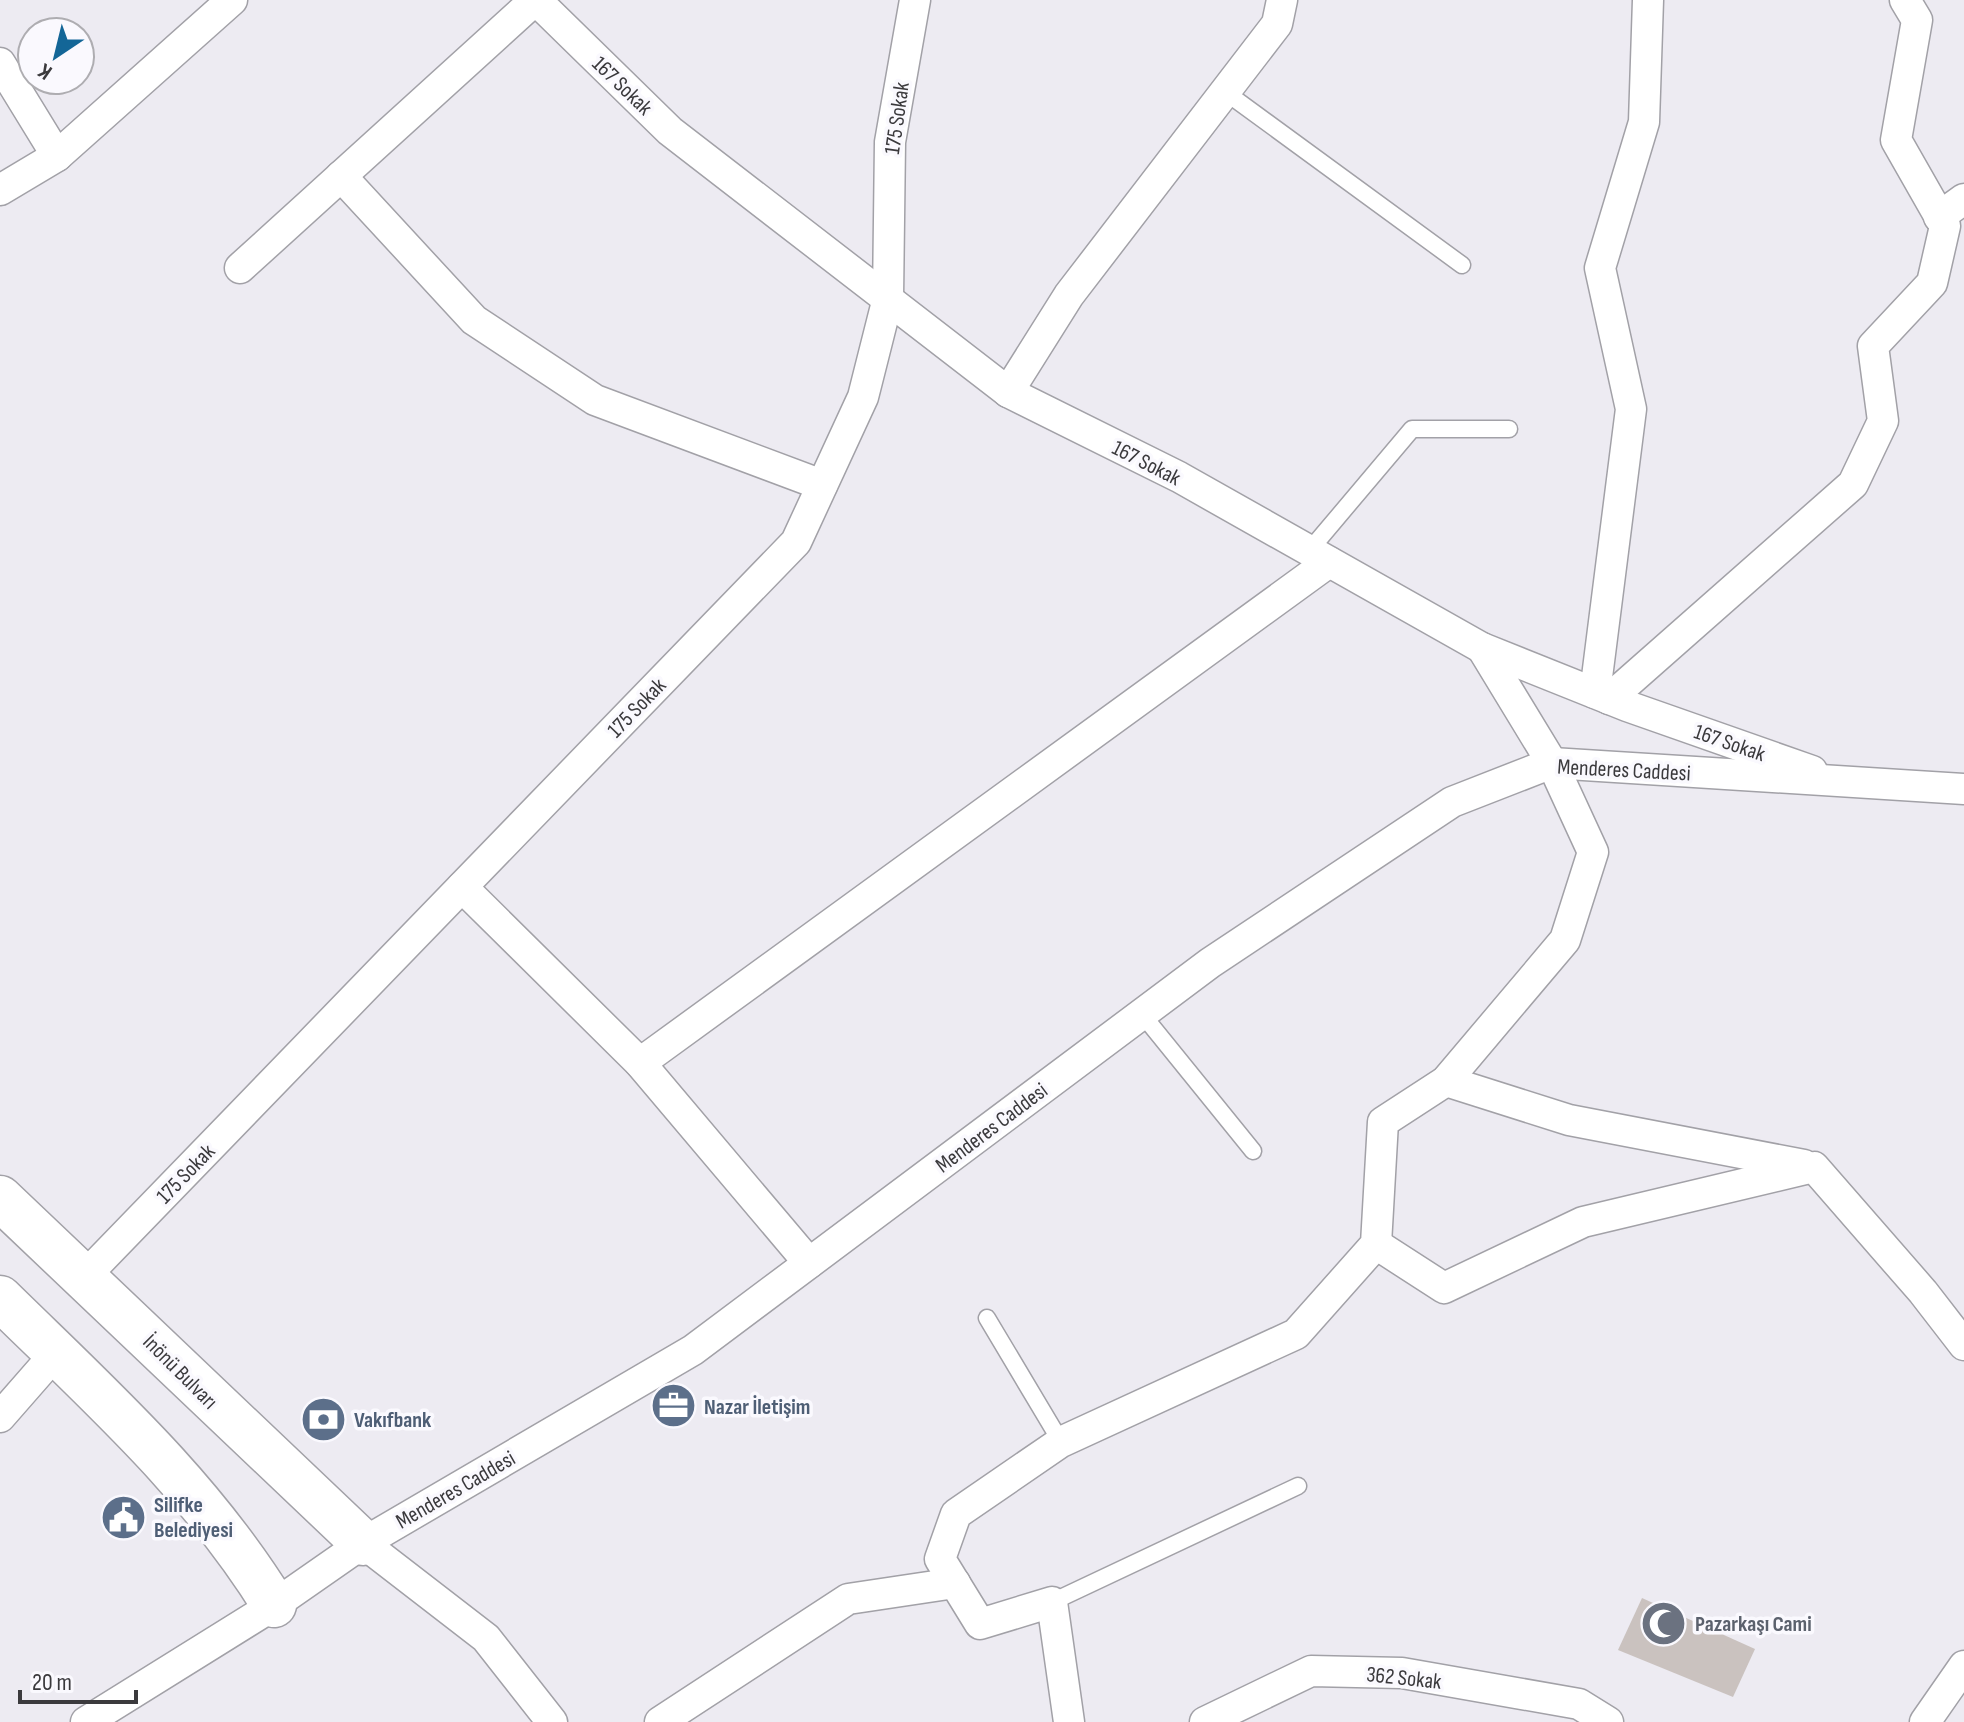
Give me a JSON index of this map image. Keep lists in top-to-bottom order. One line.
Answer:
{"streets":{"main road":["İnönü Bulvarı"],"street":["167 Sokak","175 Sokak","Menderes Caddesi","362 Sokak"]},"crossings":[["167 Sokak","175 Sokak"],["167 Sokak","Menderes Caddesi"],["175 Sokak","İnönü Bulvarı"],["Menderes Caddesi","İnönü Bulvarı"]],"places":{"office":["Nazar İletişim"],"bank":["Vakıfbank"],"public building":["Silifke Belediyesi"],"mosque":["Pazarkaşı Cami"]},"scale_bar":"20 m","north":"bottom left"}
